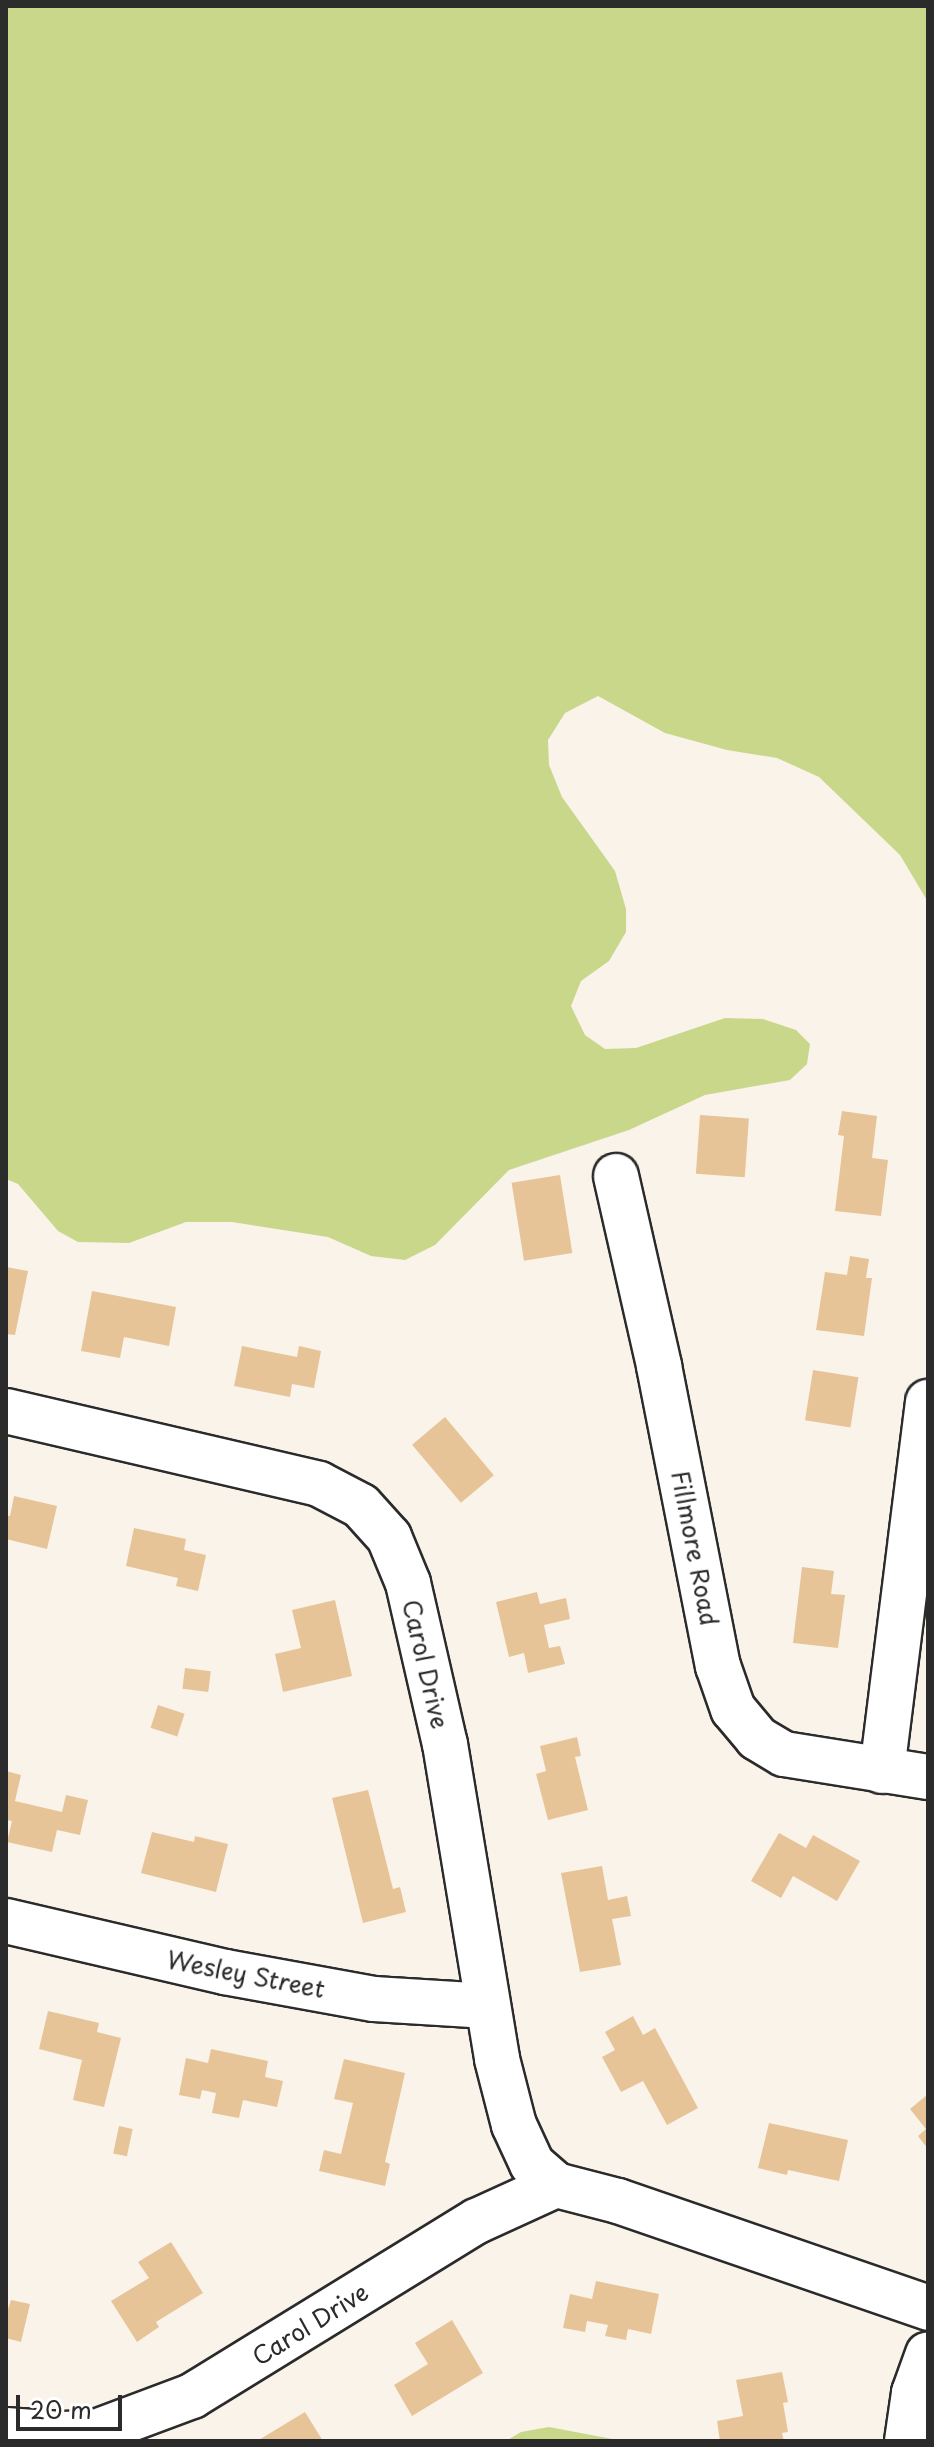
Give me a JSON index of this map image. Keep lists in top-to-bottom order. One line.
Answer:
{"streets":{"street":["Fillmore Road","Carol Drive","Wesley Street"]},"crossings":[["Carol Drive","Wesley Street"]],"scale_bar":"20 m"}
